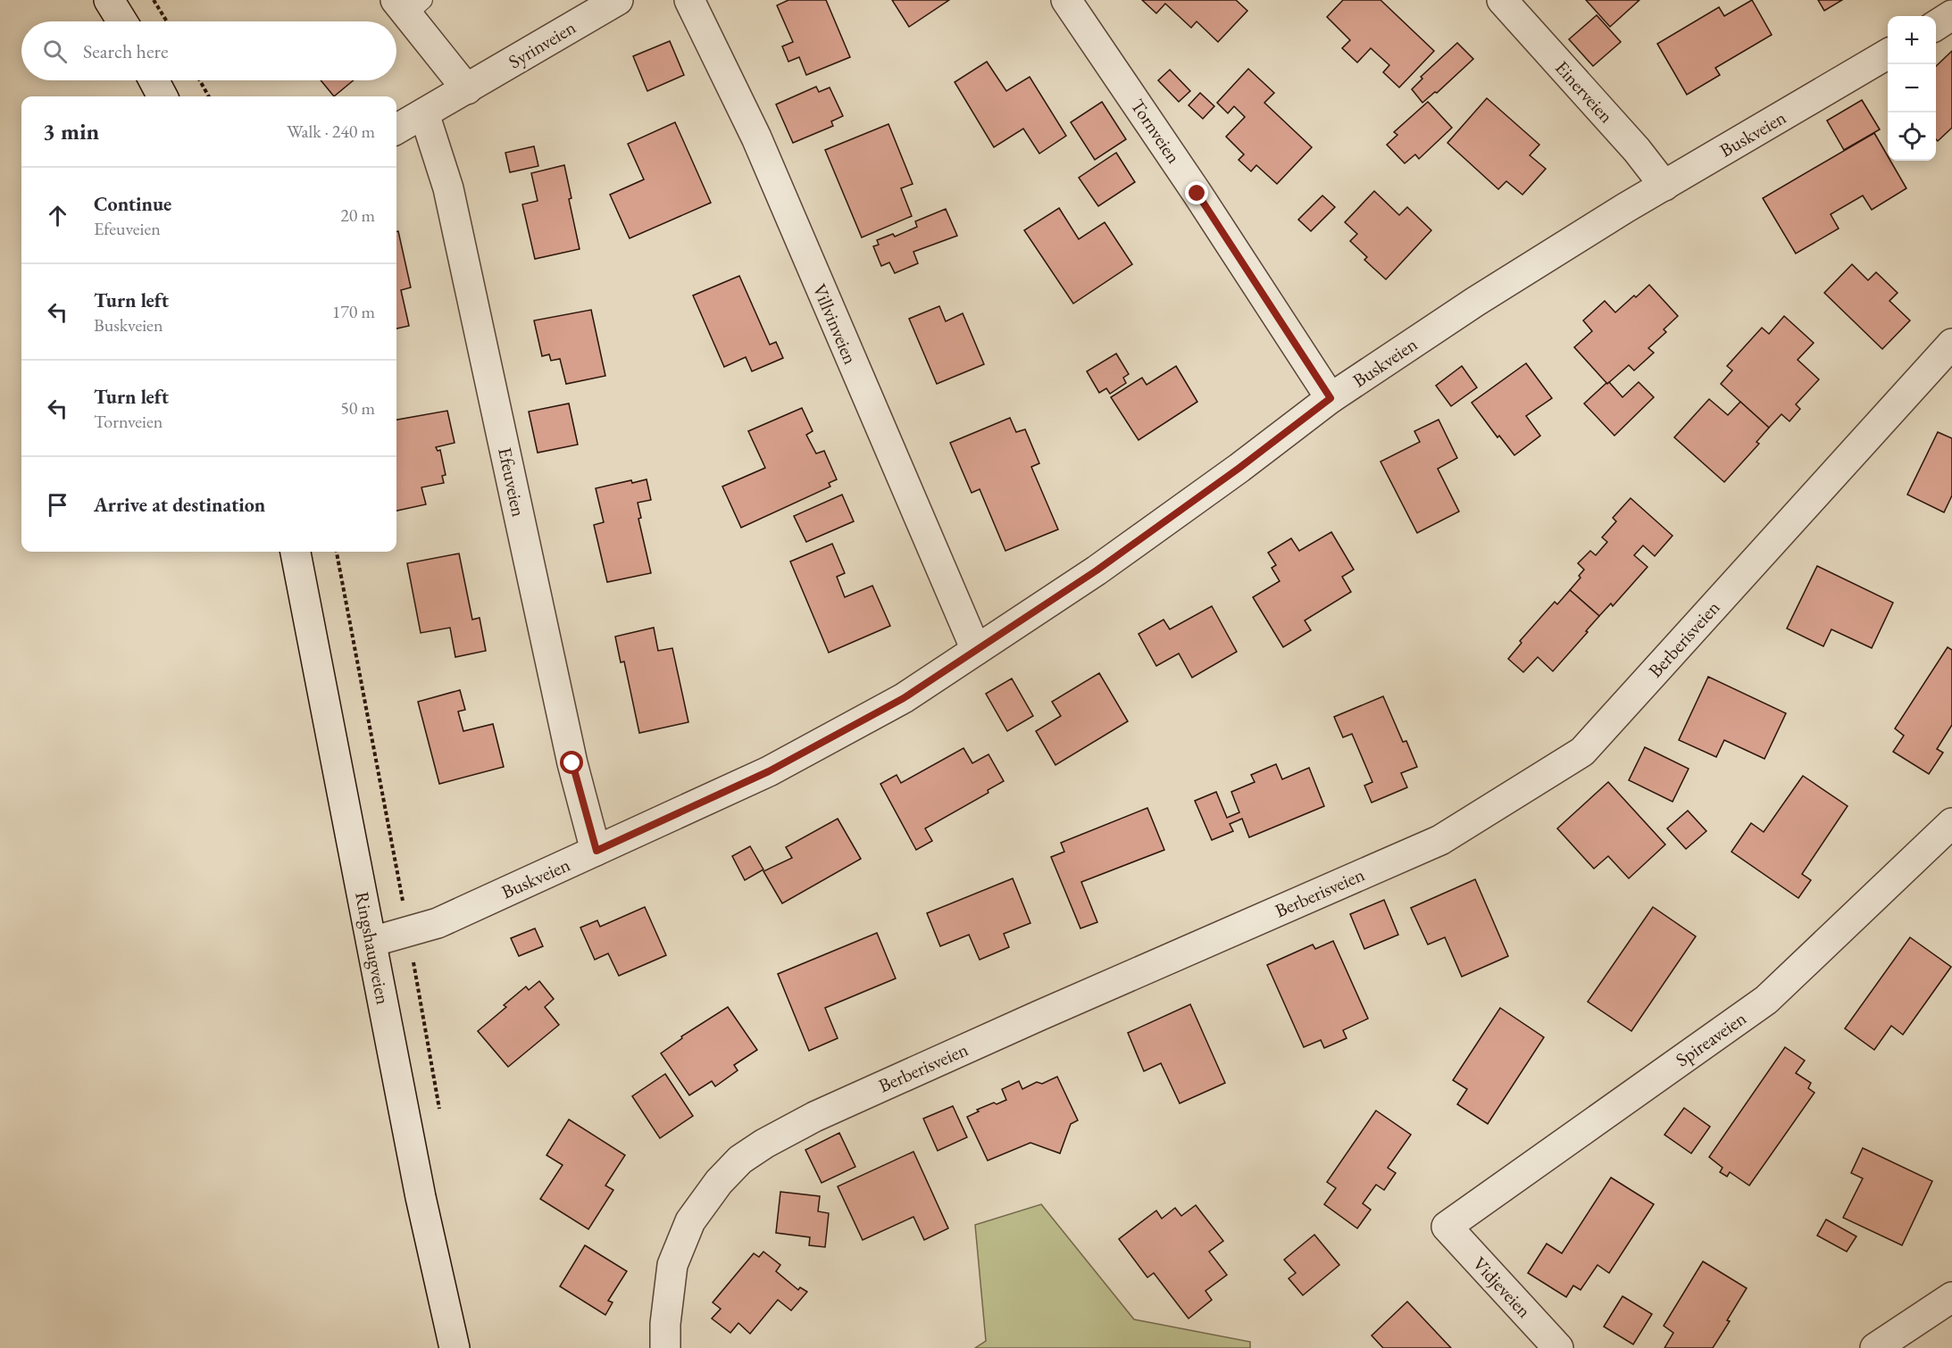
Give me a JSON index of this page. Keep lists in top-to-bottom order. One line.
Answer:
{"streets":{"street":["Syrinveien","Einerveien","Tornveien","Buskveien","Villvinveien","Efeuveien","Berberisveien","Ringshaugveien","Spireaveien","Vidjeveien"]},"crossings":[["Syrinveien","Efeuveien"],["Einerveien","Buskveien"],["Tornveien","Buskveien"],["Buskveien","Villvinveien"],["Buskveien","Efeuveien"],["Buskveien","Ringshaugveien"],["Spireaveien","Vidjeveien"]],"page":{"map_buttons":["+","−"],"search":"Search here","heading":["3 min","Walk · 240 m"],"list":[["Continue","Efeuveien","20 m"],["Turn left","Buskveien","170 m"],["Turn left","Tornveien","50 m"],"Arrive at destination"]}}
